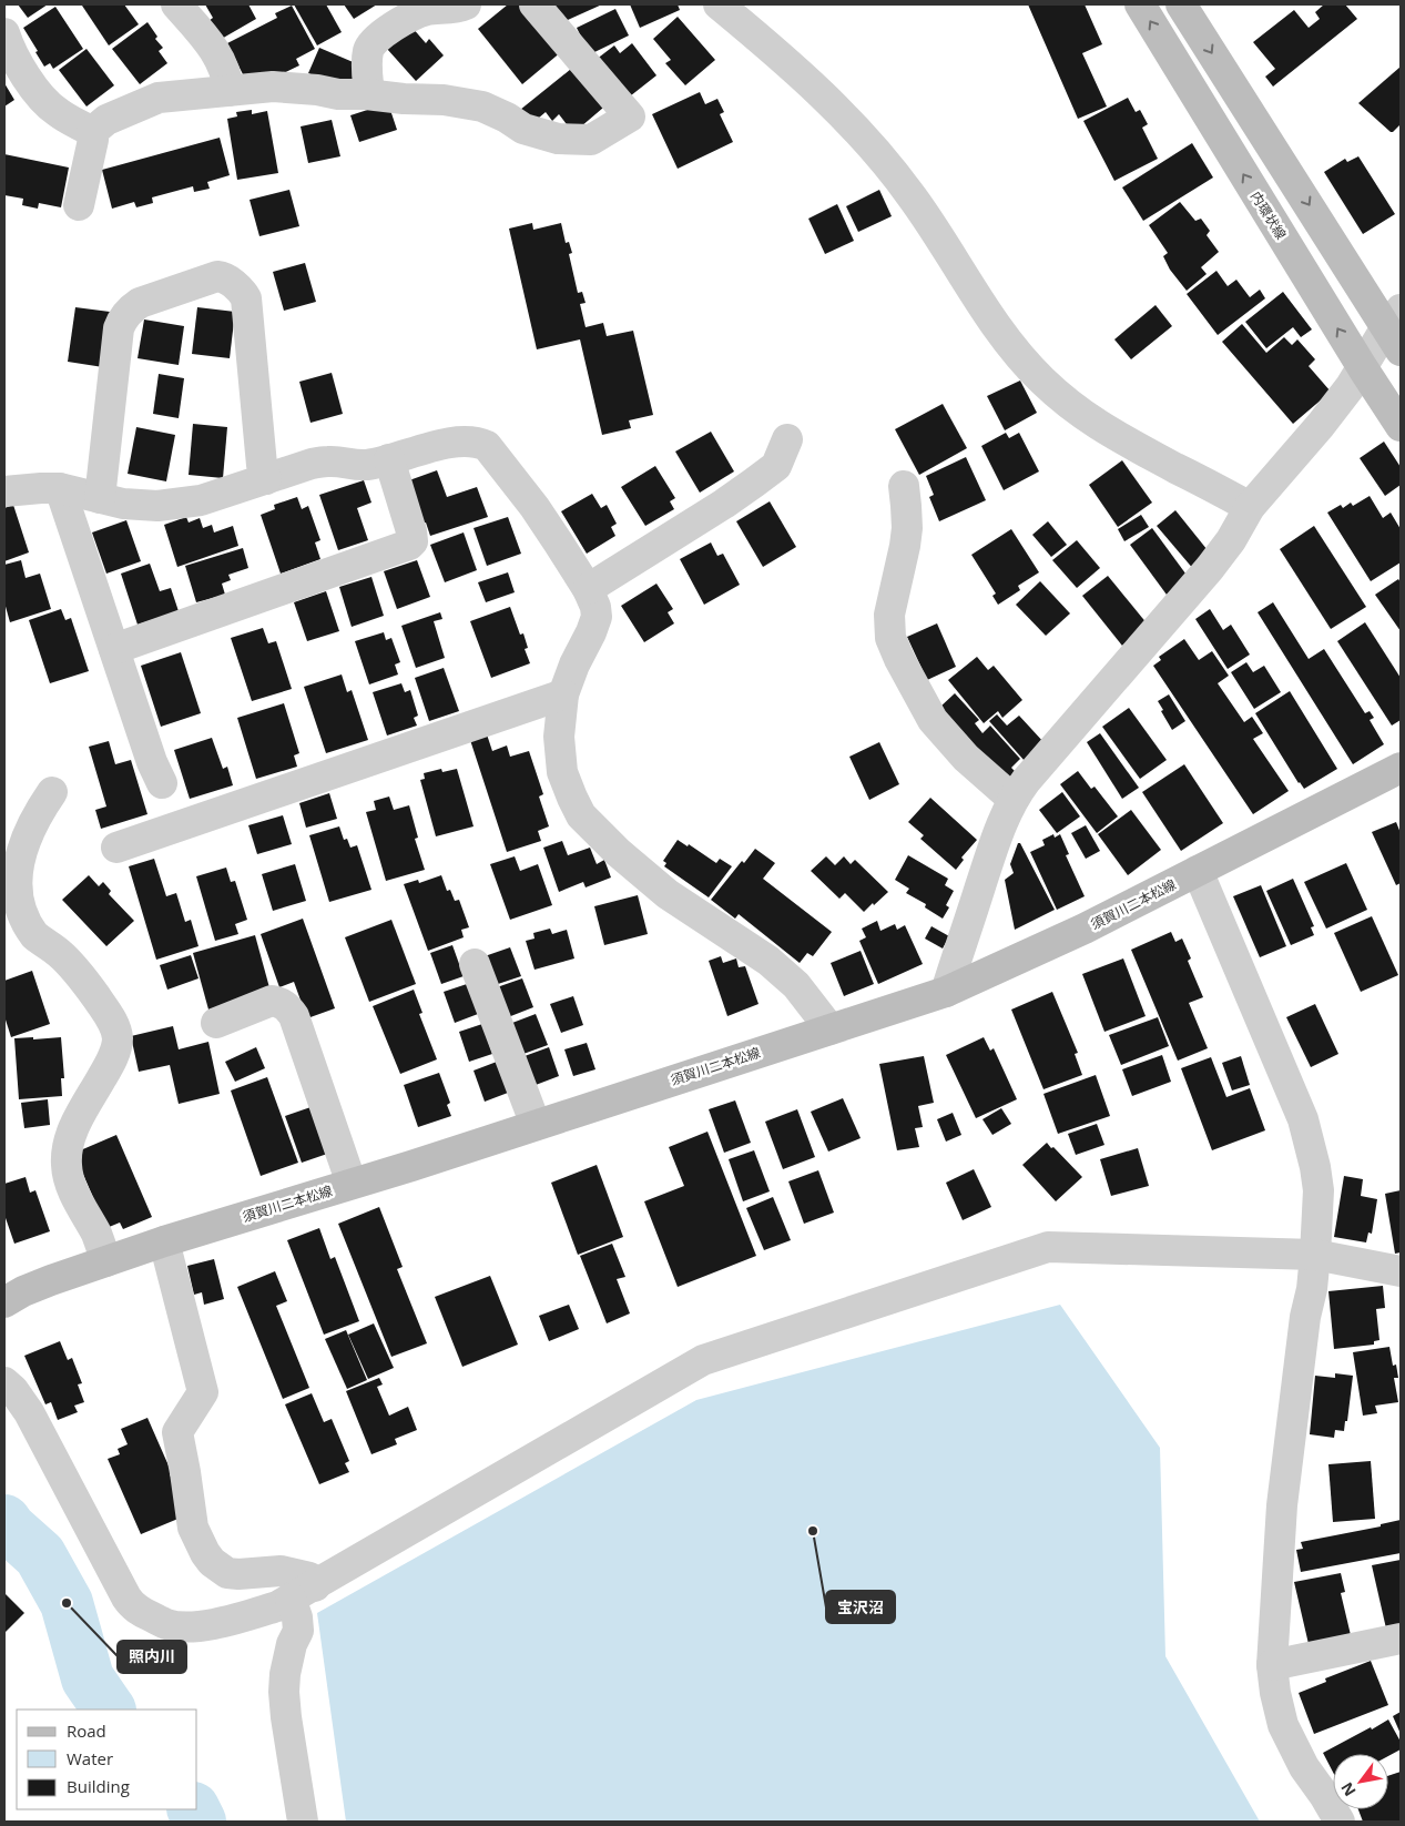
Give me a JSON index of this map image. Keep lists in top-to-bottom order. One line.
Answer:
{"streets":{"main road":["内環状線","須賀川二本松線"]},"places":["宝沢沼","照内川"],"legend":["Road","Water","Building"],"north":"bottom left"}
